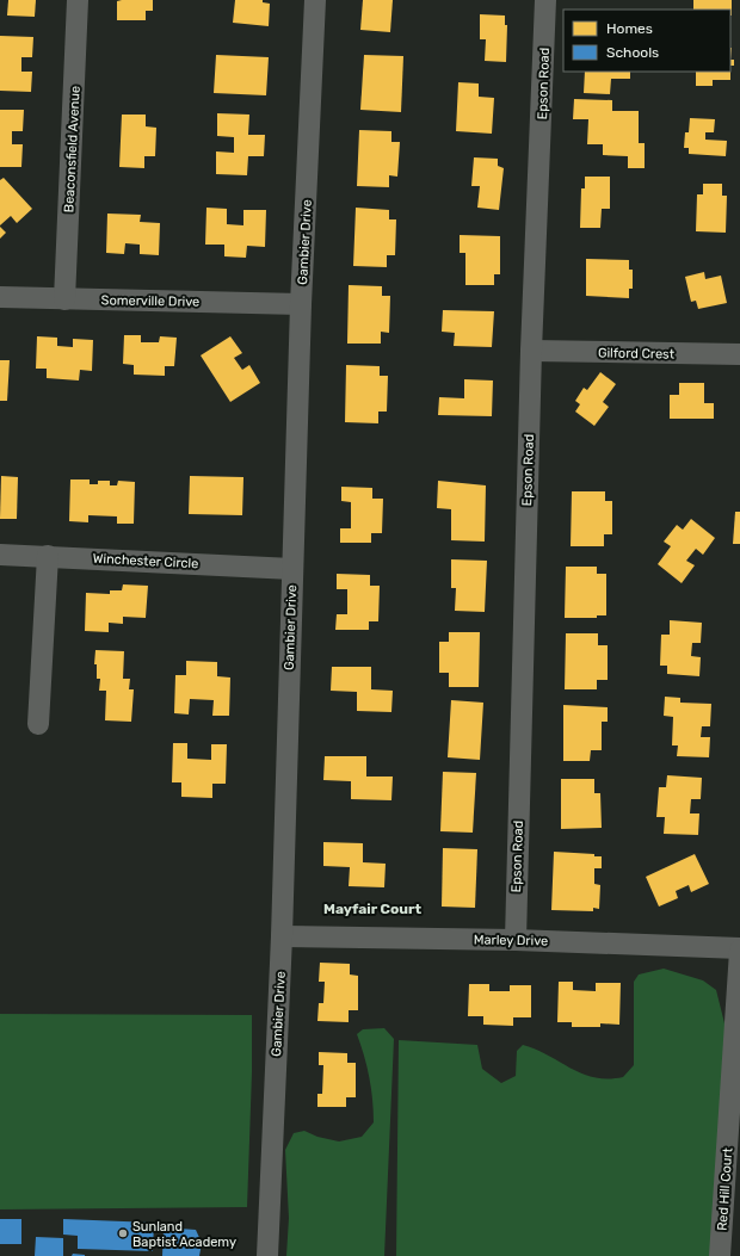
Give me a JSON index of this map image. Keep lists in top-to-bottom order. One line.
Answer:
{"streets":{"street":["Epson Road","Beaconsfield Avenue","Gambier Drive","Somerville Drive","Gilford Crest","Winchester Circle","Marley Drive","Red Hill Court"]},"crossings":[["Epson Road","Gilford Crest"],["Epson Road","Marley Drive"],["Beaconsfield Avenue","Somerville Drive"],["Gambier Drive","Somerville Drive"],["Gambier Drive","Winchester Circle"],["Gambier Drive","Marley Drive"],["Marley Drive","Red Hill Court"]],"districts":["Mayfair Court"],"places":["Sunland Baptist Academy"],"legend":["Homes","Schools"]}
